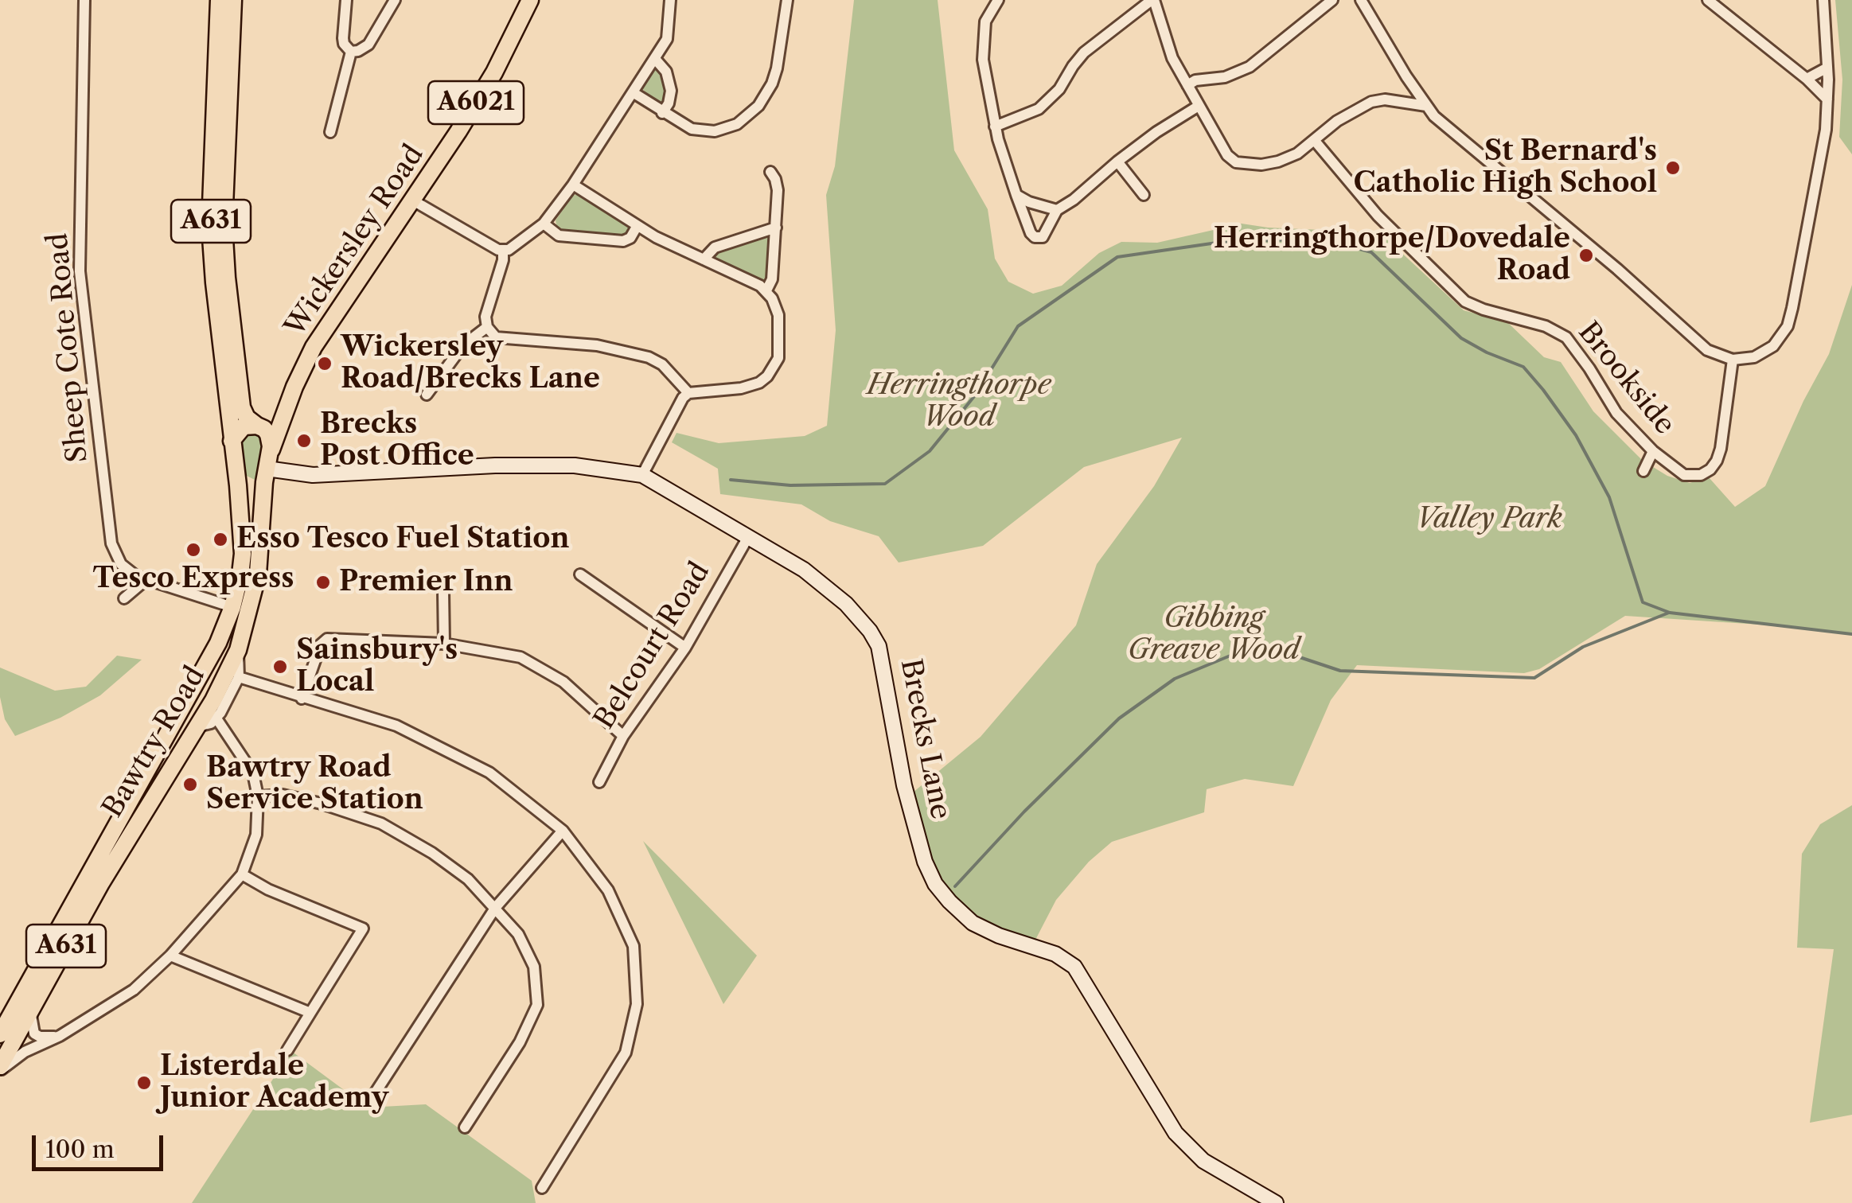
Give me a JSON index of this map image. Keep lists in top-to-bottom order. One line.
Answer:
{"streets":{"main road":["A6021","A631","Wickersley Road","Bawtry Road"],"street":["Sheep Cote Road","Brookside","Belcourt Road","Brecks Lane"]},"crossings":[["A631","Wickersley Road"],["A631","Bawtry Road"],["Wickersley Road","Bawtry Road"],["Sheep Cote Road","Bawtry Road"],["Belcourt Road","Brecks Lane"],["Brecks Lane","Bawtry Road"]],"parks":["Herringthorpe Wood","Valley Park","Gibbing Greave Wood"],"places":["St Bernard's Catholic High School","Herringthorpe/Dovedale Road","Wickersley Road/Brecks Lane","Brecks Post Office","Esso Tesco Fuel Station","Tesco Express","Premier Inn","Sainsbury's Local","Bawtry Road Service Station","Listerdale Junior Academy"],"scale_bar":"100 m"}
